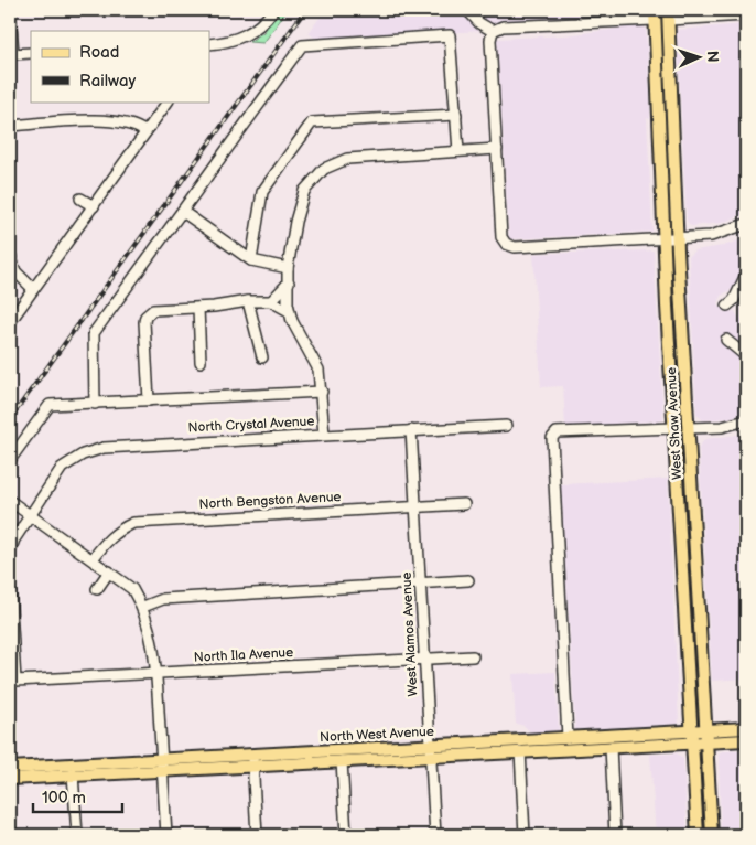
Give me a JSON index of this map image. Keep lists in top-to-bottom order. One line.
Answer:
{"streets":{"main road":["West Shaw Avenue","North West Avenue"],"street":["North Crystal Avenue","North Bengston Avenue","West Alamos Avenue","North Ila Avenue"]},"crossings":[["West Shaw Avenue","North West Avenue"],["North Crystal Avenue","West Alamos Avenue"],["North Bengston Avenue","West Alamos Avenue"],["West Alamos Avenue","North Ila Avenue"],["West Alamos Avenue","North West Avenue"]],"legend":["Road","Railway"],"scale_bar":"100 m","north":"right"}
